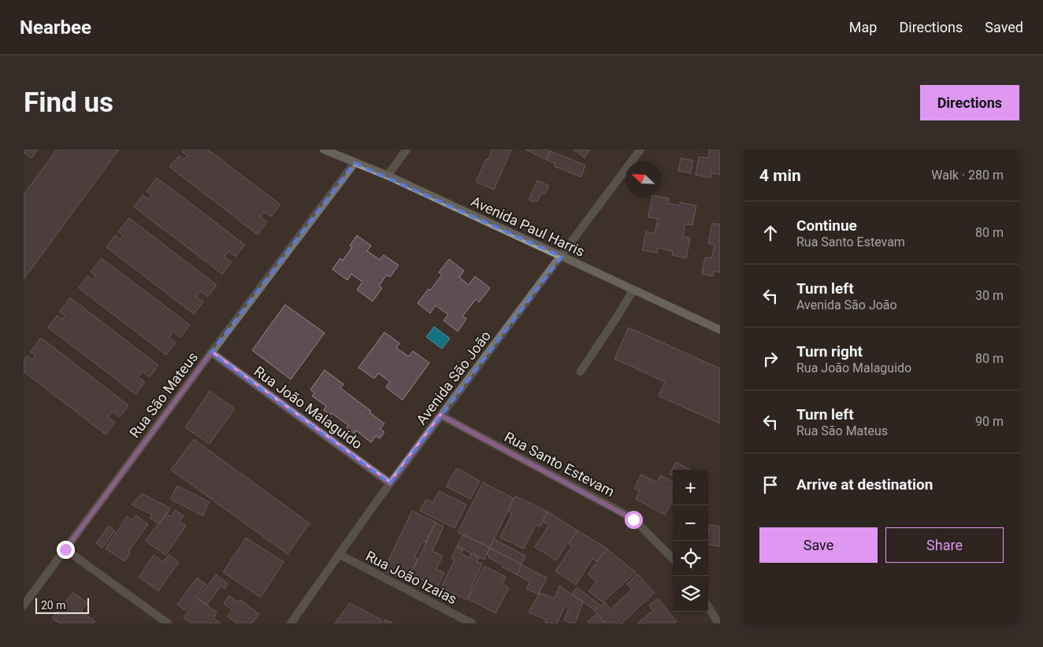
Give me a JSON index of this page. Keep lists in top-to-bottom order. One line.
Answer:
{"streets":{"street":["Avenida Paul Harris","Avenida São João","Rua São Mateus","Rua João Malaguido","Rua Santo Estevam","Rua João Izaias"]},"crossings":[["Avenida Paul Harris","Avenida São João"],["Avenida Paul Harris","Rua São Mateus"],["Avenida São João","Rua João Malaguido"],["Avenida São João","Rua Santo Estevam"],["Avenida São João","Rua João Izaias"],["Rua São Mateus","Rua João Malaguido"]],"scale_bar":"20 m","north":"top left","page":{"header":"Nearbee","nav":["Map","Directions","Saved"],"buttons":["Directions",["Save","Share"]],"title":"Find us","heading":["4 min","Walk · 280 m"],"list":[["Continue","Rua Santo Estevam","80 m"],["Turn left","Avenida São João","30 m"],["Turn right","Rua João Malaguido","80 m"],["Turn left","Rua São Mateus","90 m"],"Arrive at destination"],"map_buttons":["+","−"],"scale":"20 m"}}
